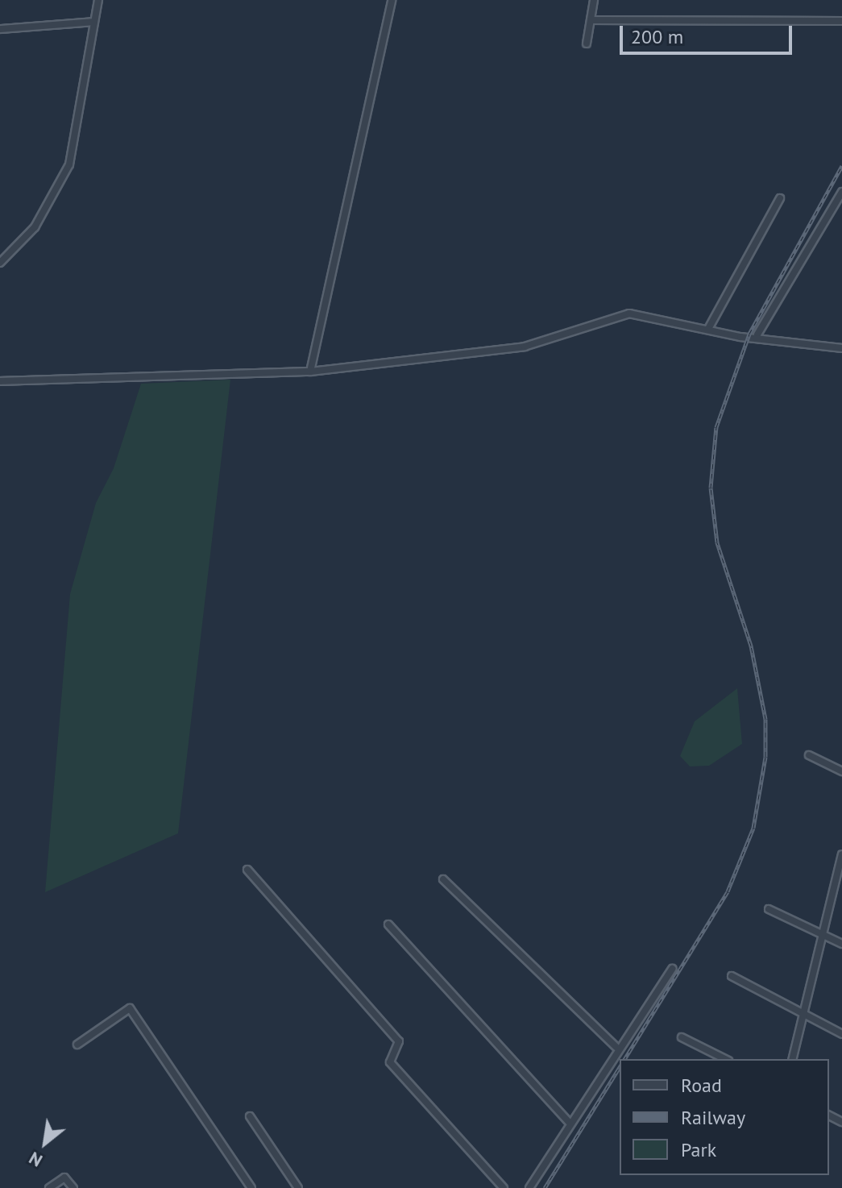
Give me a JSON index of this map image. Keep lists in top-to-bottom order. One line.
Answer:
{"legend":["Road","Railway","Park"],"scale_bar":"200 m","north":"bottom left"}
